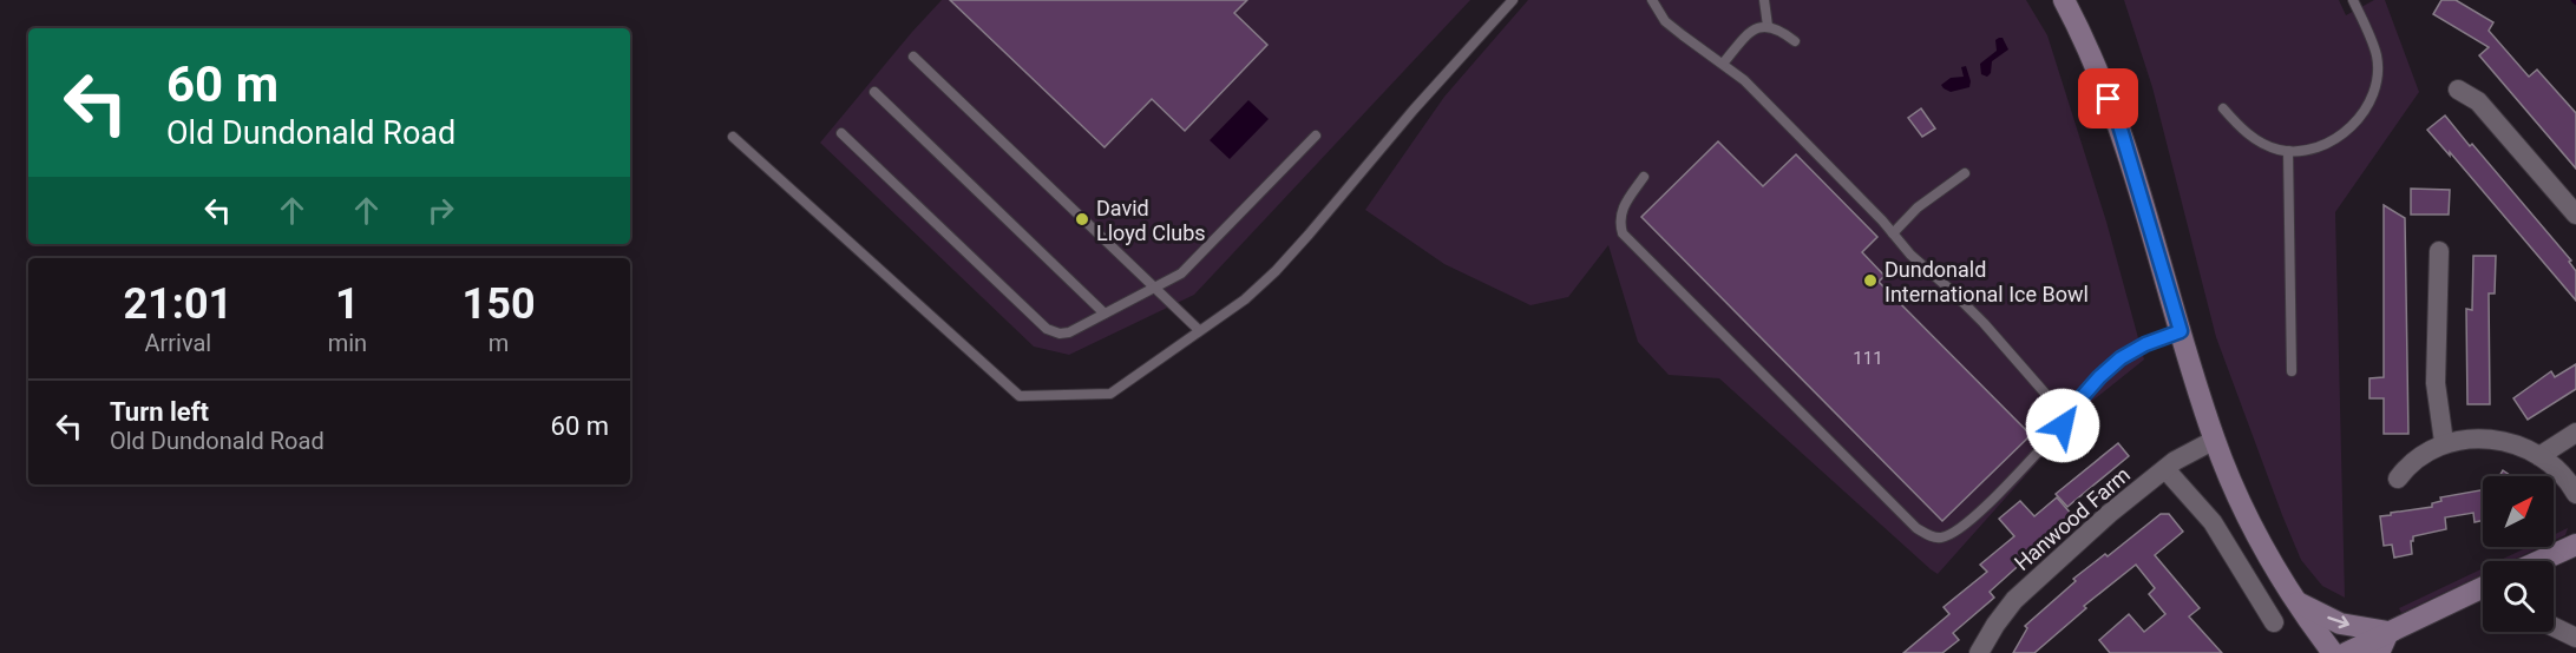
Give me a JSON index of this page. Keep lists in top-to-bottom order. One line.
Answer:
{"streets":{"street":["Hanwood Farm"]},"places":["David Lloyd Clubs","Dundonald International Ice Bowl"],"house_numbers":["111"],"north":"top right","page":{"turn":["60 m","Old Dundonald Road"],"eta":["21:01","Arrival","1","min","150","m"],"list":[{"name":"Turn left","note":"Old Dundonald Road","value":"60 m"}]}}
